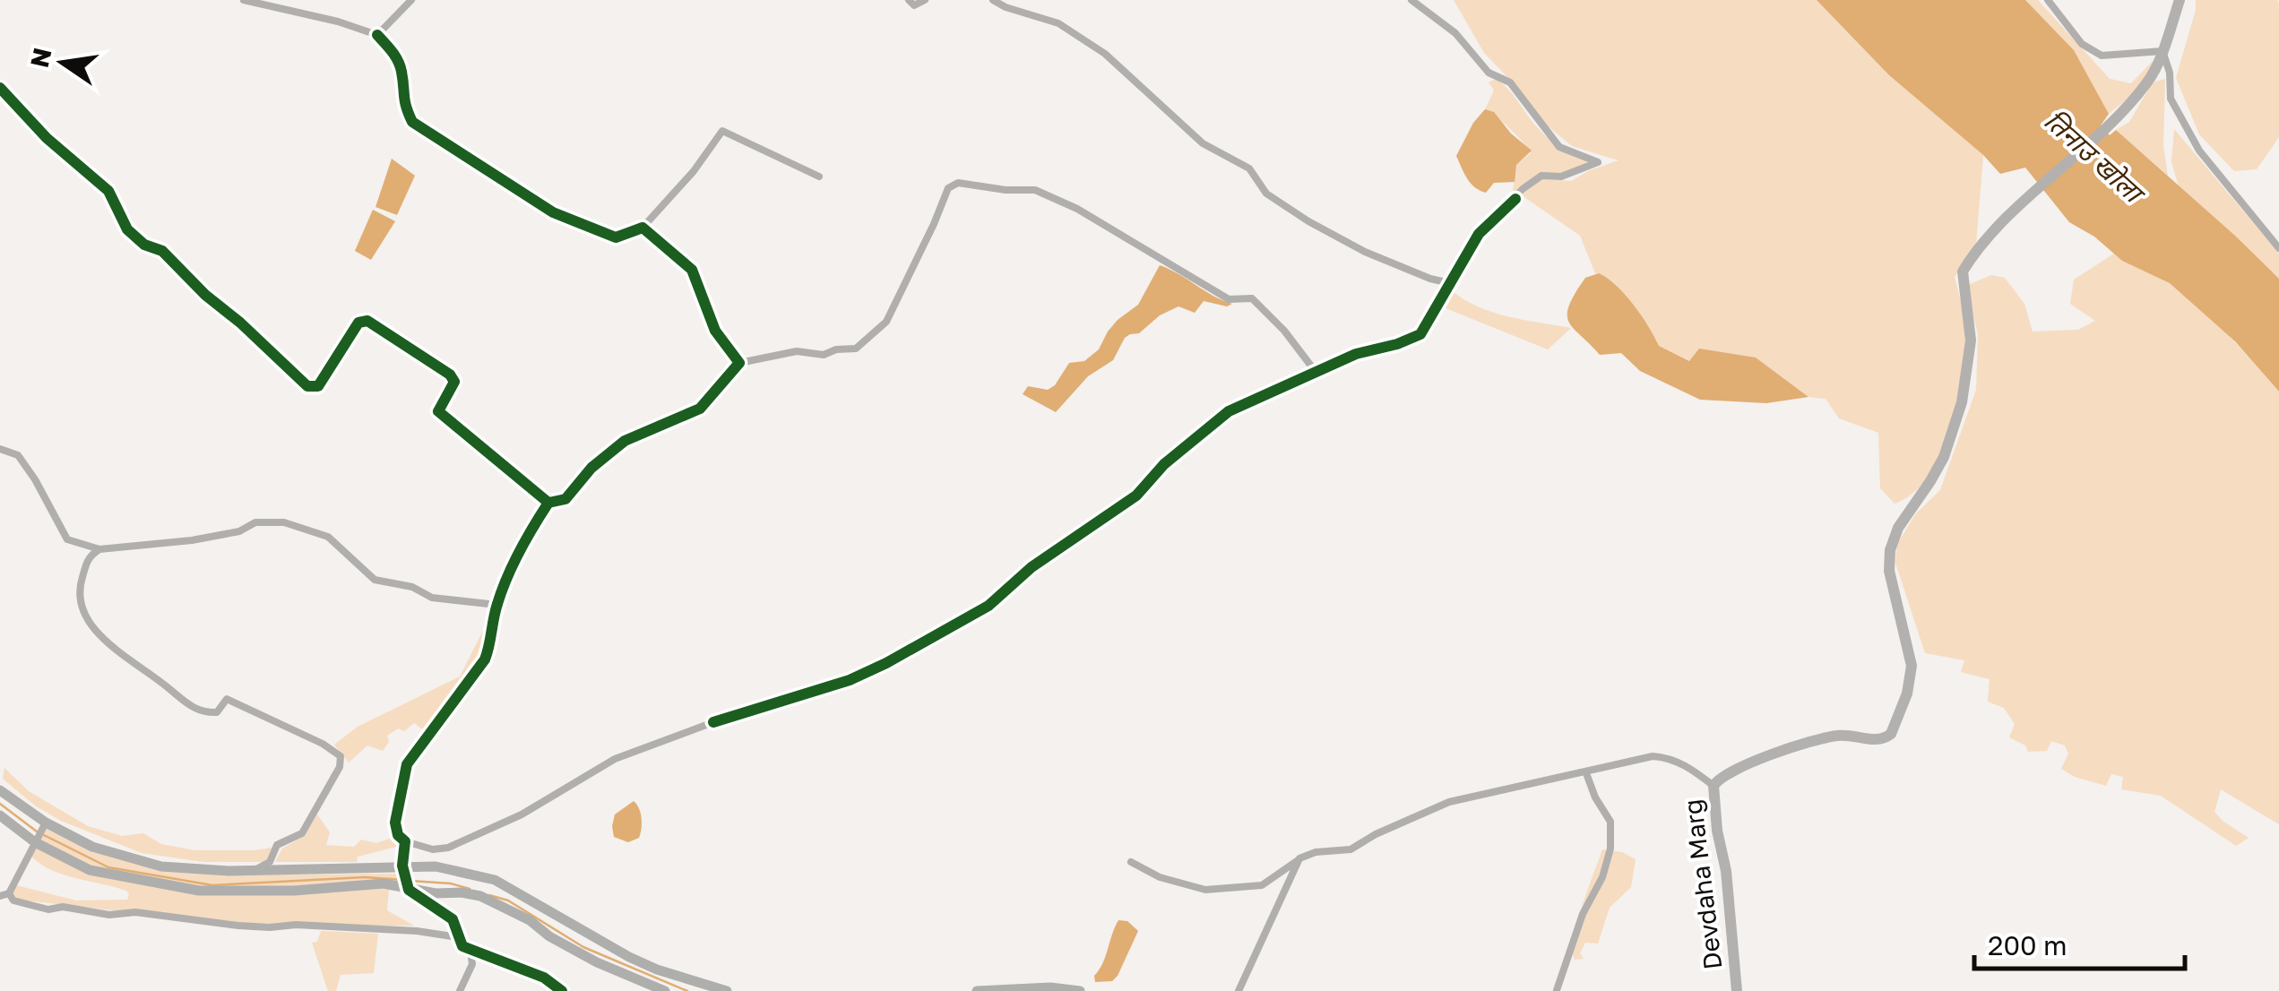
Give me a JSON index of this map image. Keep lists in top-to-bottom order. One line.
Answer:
{"streets":{"main road":["Devdaha Marg"]},"water":["तिनाउ खोला"],"scale_bar":"200 m","north":"left"}
